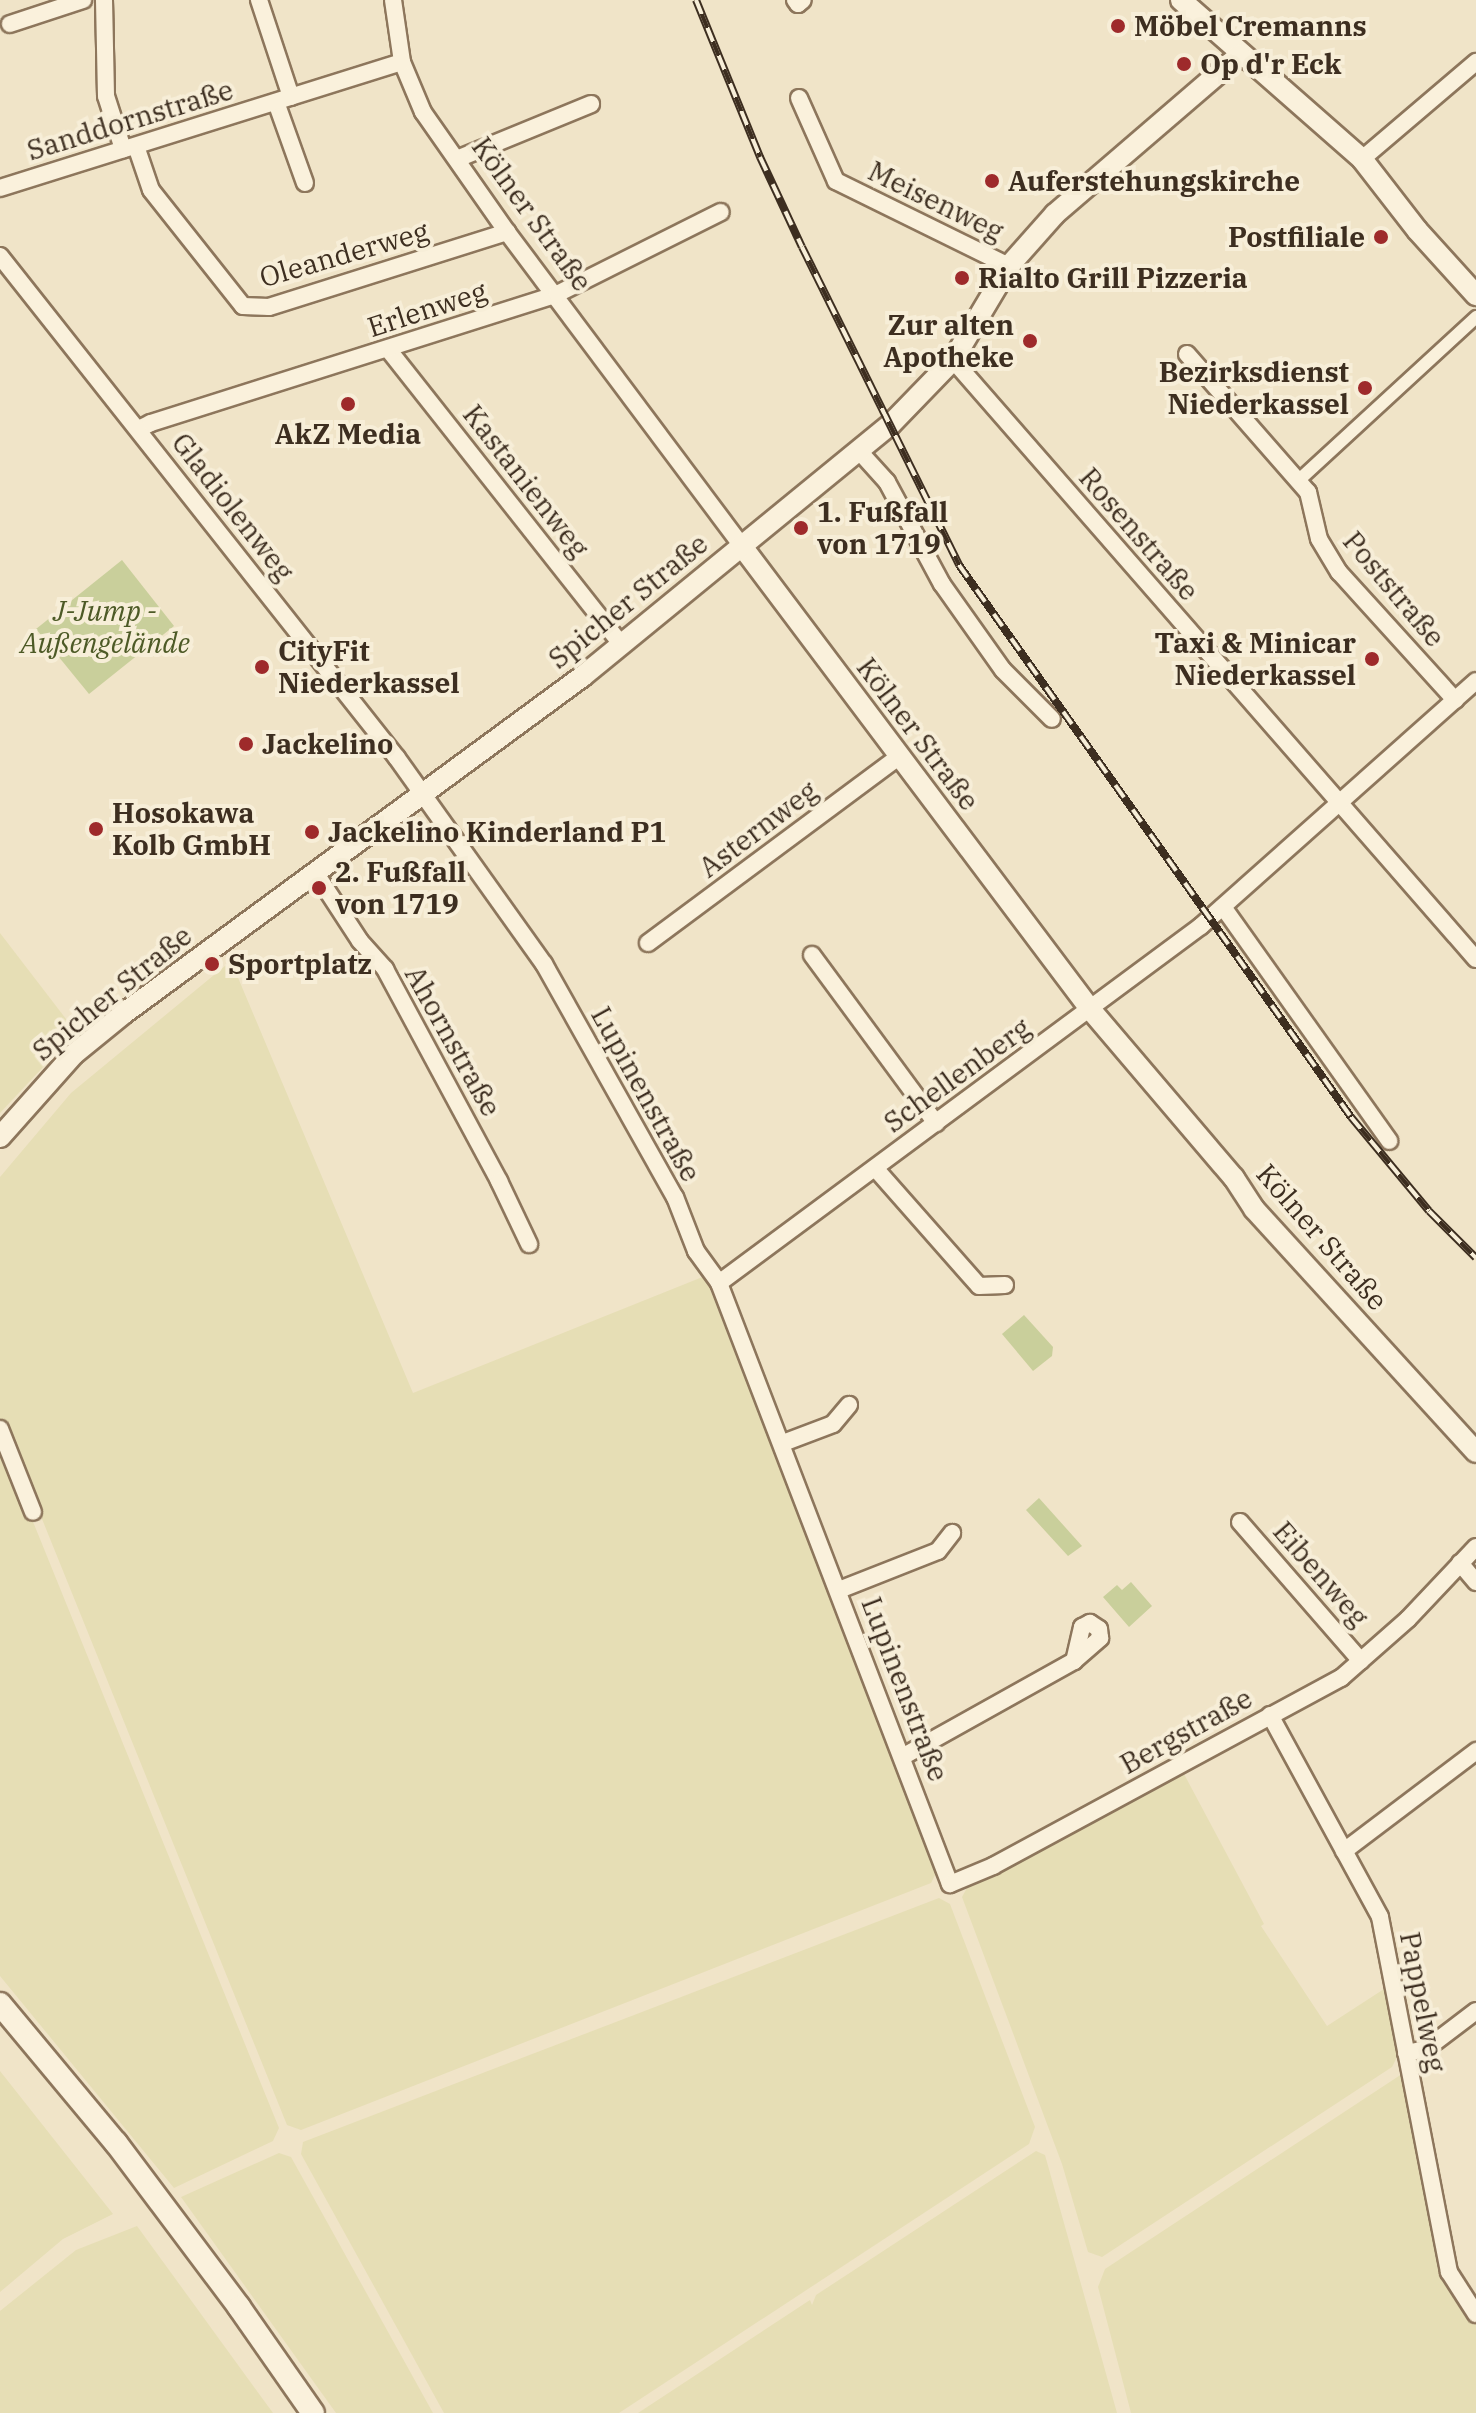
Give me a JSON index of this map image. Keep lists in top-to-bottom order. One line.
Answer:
{"streets":{"street":["Sanddornstraße","Meisenweg","Kölner Straße","Oleanderweg","Erlenweg","Kastanienweg","Gladiolenweg","Rosenstraße","Poststraße","Spicher Straße","Asternweg","Ahornstraße","Schellenberg","Lupinenstraße","Eibenweg","Bergstraße","Pappelweg"]},"crossings":[["Sanddornstraße","Kölner Straße"],["Sanddornstraße","Oleanderweg"],["Meisenweg","Spicher Straße"],["Kölner Straße","Oleanderweg"],["Kölner Straße","Erlenweg"],["Kölner Straße","Spicher Straße"],["Kölner Straße","Asternweg"],["Kölner Straße","Schellenberg"],["Erlenweg","Kastanienweg"],["Erlenweg","Gladiolenweg"],["Kastanienweg","Spicher Straße"],["Gladiolenweg","Spicher Straße"],["Gladiolenweg","Lupinenstraße"],["Rosenstraße","Spicher Straße"],["Rosenstraße","Schellenberg"],["Poststraße","Schellenberg"],["Spicher Straße","Ahornstraße"],["Spicher Straße","Lupinenstraße"],["Schellenberg","Lupinenstraße"],["Lupinenstraße","Bergstraße"],["Eibenweg","Bergstraße"],["Bergstraße","Pappelweg"]],"parks":["J-Jump - Außengelände"],"places":["Möbel Cremanns","Op d'r Eck","Auferstehungskirche","Postfiliale","Rialto Grill Pizzeria","Zur alten Apotheke","Bezirksdienst Niederkassel","AkZ Media","1. Fußfall von 1719","Taxi & Minicar Niederkassel","CityFit Niederkassel","Jackelino","Hosokawa Kolb GmbH","Jackelino Kinderland P1","2. Fußfall von 1719","Sportplatz"]}
